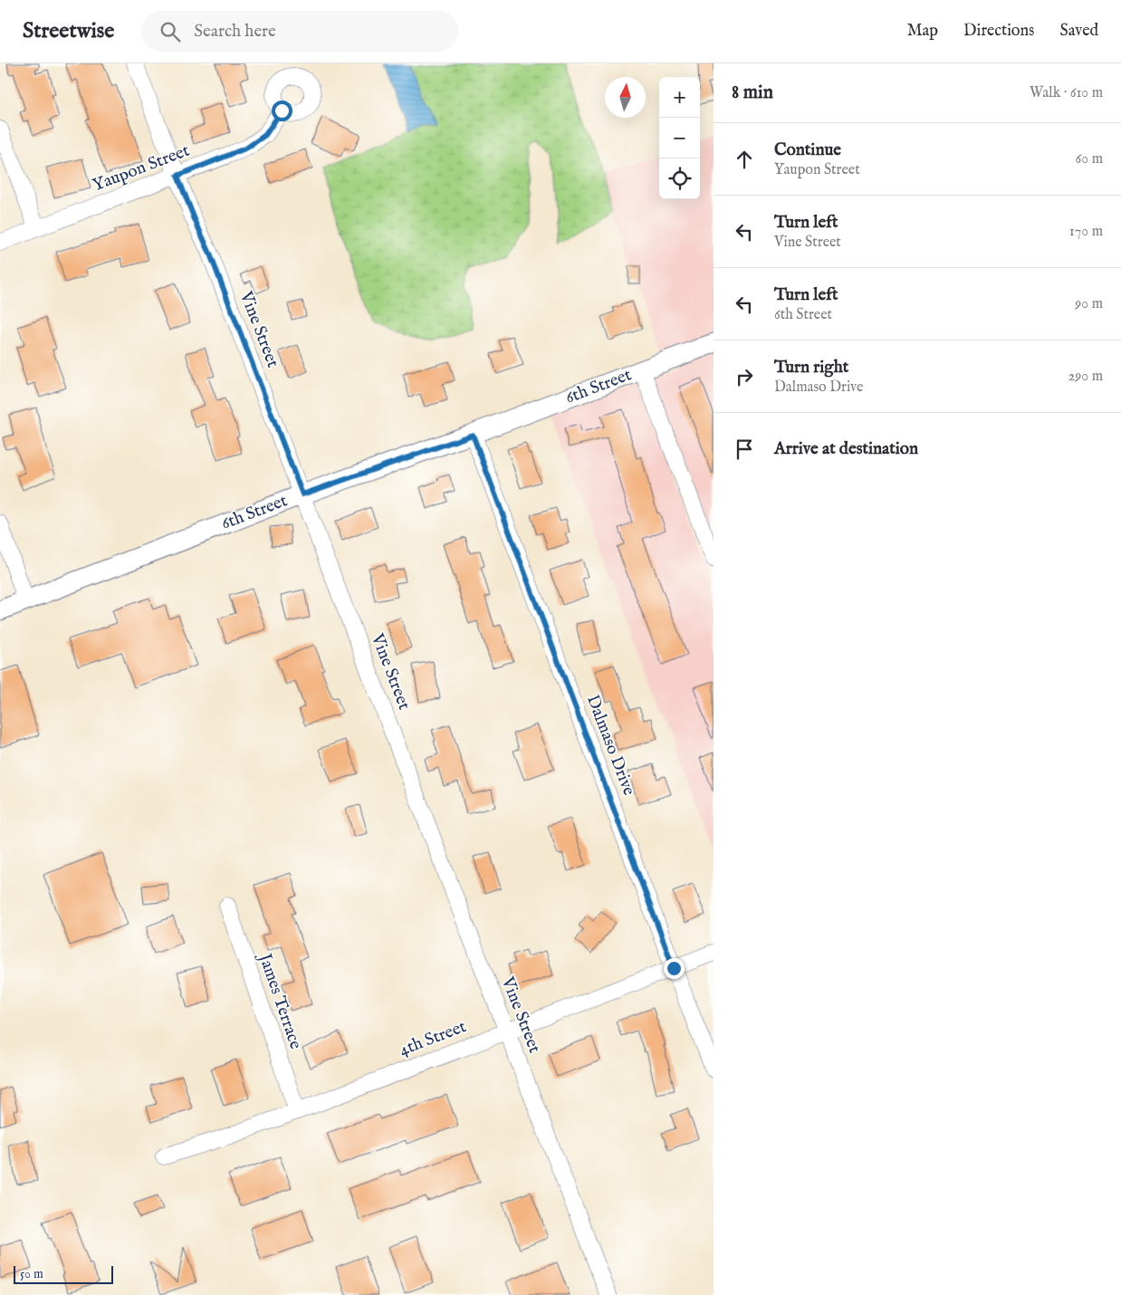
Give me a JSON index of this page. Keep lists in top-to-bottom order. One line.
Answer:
{"streets":{"street":["Yaupon Street","Vine Street","6th Street","Dalmaso Drive","James Terrace","4th Street"]},"crossings":[["Yaupon Street","Vine Street"],["Vine Street","6th Street"],["Vine Street","4th Street"],["6th Street","Dalmaso Drive"],["Dalmaso Drive","4th Street"],["James Terrace","4th Street"]],"scale_bar":"50 m","north":"top","page":{"header":"Streetwise","search":"Search here","nav":["Map","Directions","Saved"],"heading":["8 min","Walk · 610 m"],"map_buttons":["+","−"],"list":[["Continue","Yaupon Street","60 m"],["Turn left","Vine Street","170 m"],["Turn left","6th Street","90 m"],["Turn right","Dalmaso Drive","290 m"],"Arrive at destination"],"scale":"50 m"}}
